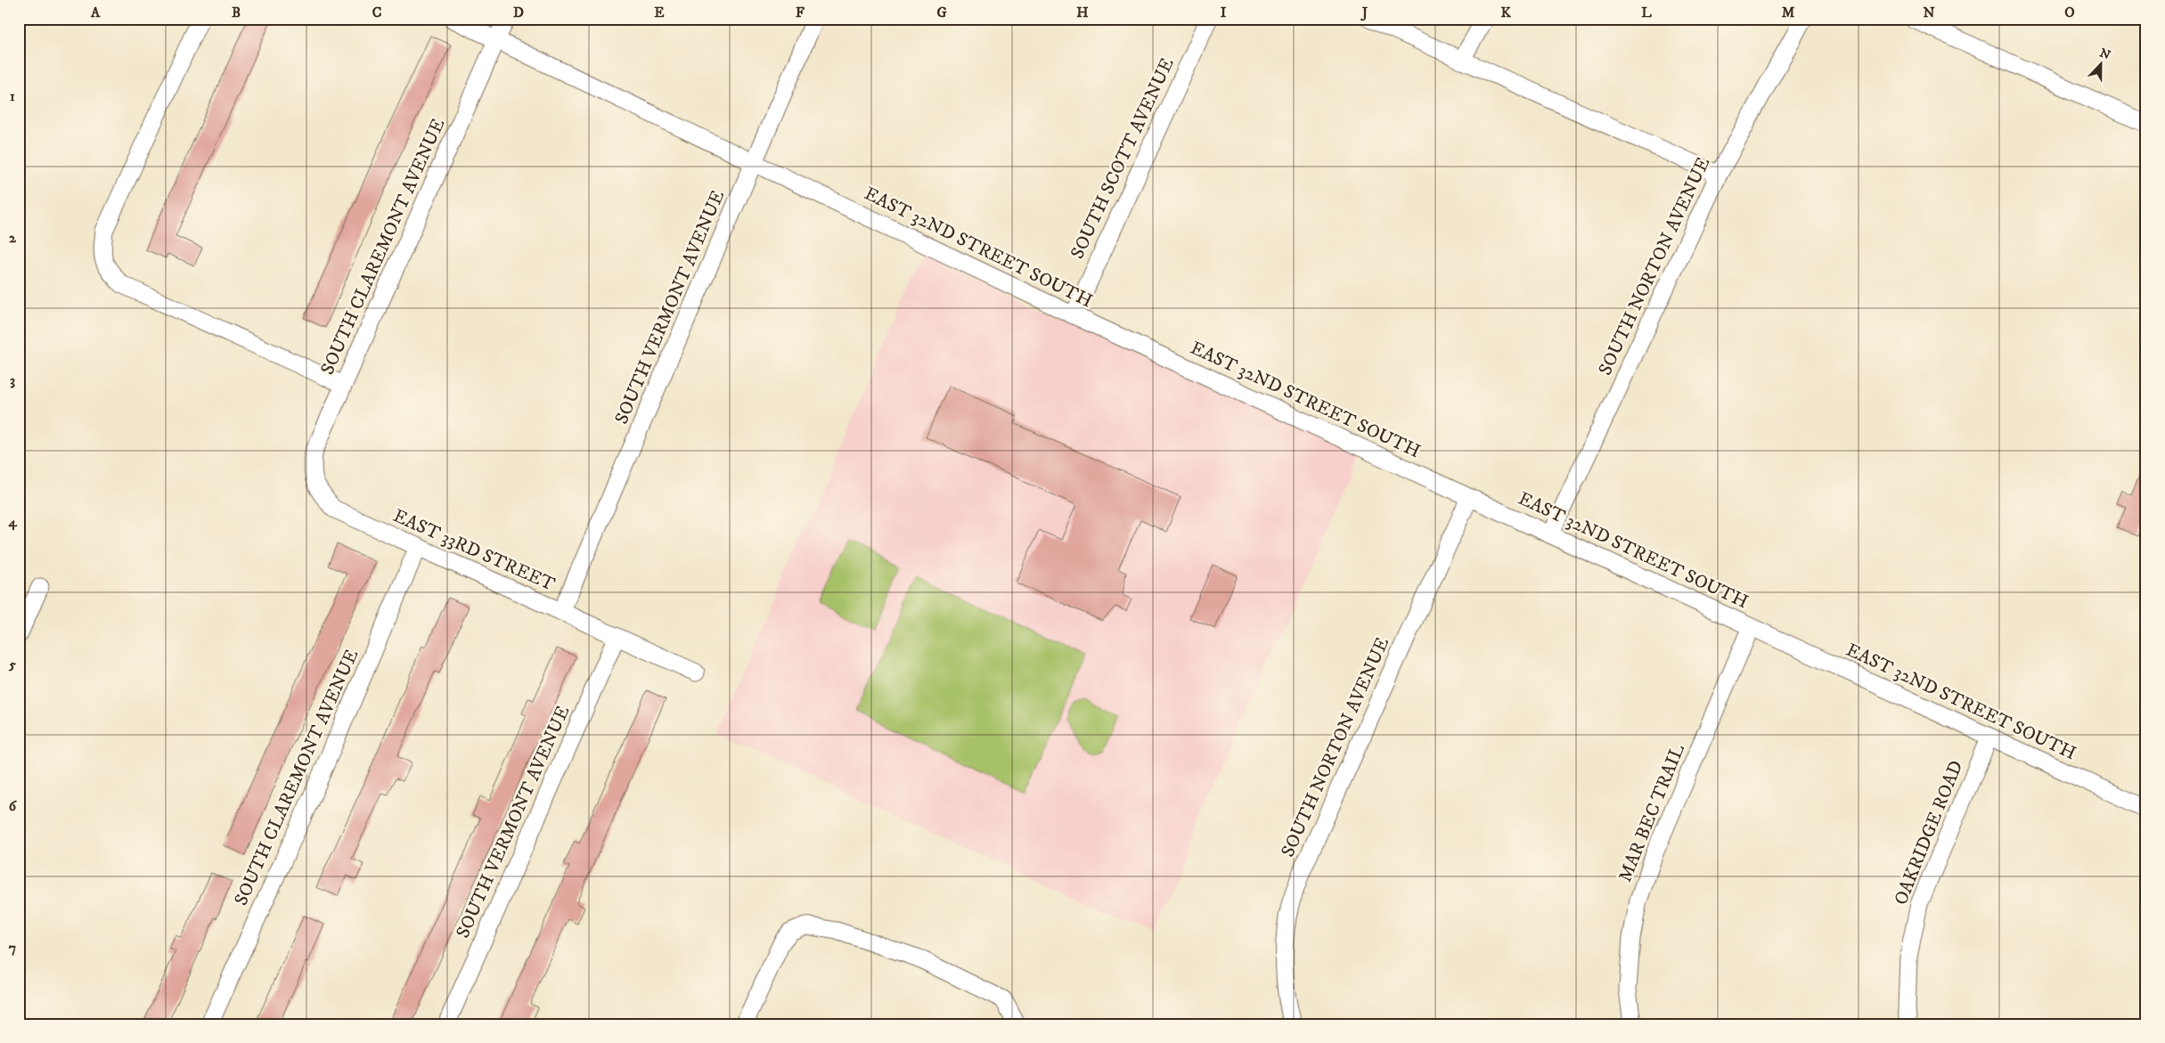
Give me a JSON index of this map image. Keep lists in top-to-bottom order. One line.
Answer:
{"streets":{"street":["SOUTH SCOTT AVENUE","SOUTH CLAREMONT AVENUE","EAST 32ND STREET SOUTH","SOUTH NORTON AVENUE","SOUTH VERMONT AVENUE","EAST 33RD STREET","MAR BEC TRAIL","OAKRIDGE ROAD"]},"crossings":[["SOUTH SCOTT AVENUE","EAST 32ND STREET SOUTH"],["SOUTH CLAREMONT AVENUE","EAST 32ND STREET SOUTH"],["SOUTH CLAREMONT AVENUE","EAST 33RD STREET"],["EAST 32ND STREET SOUTH","SOUTH NORTON AVENUE"],["EAST 32ND STREET SOUTH","SOUTH VERMONT AVENUE"],["EAST 32ND STREET SOUTH","MAR BEC TRAIL"],["EAST 32ND STREET SOUTH","OAKRIDGE ROAD"],["SOUTH VERMONT AVENUE","EAST 33RD STREET"]],"north":"top","grid":{"columns":["A","B","C","D","E","F","G","H","I","J","K","L","M","N","O"],"rows":["1","2","3","4","5","6","7"]}}
